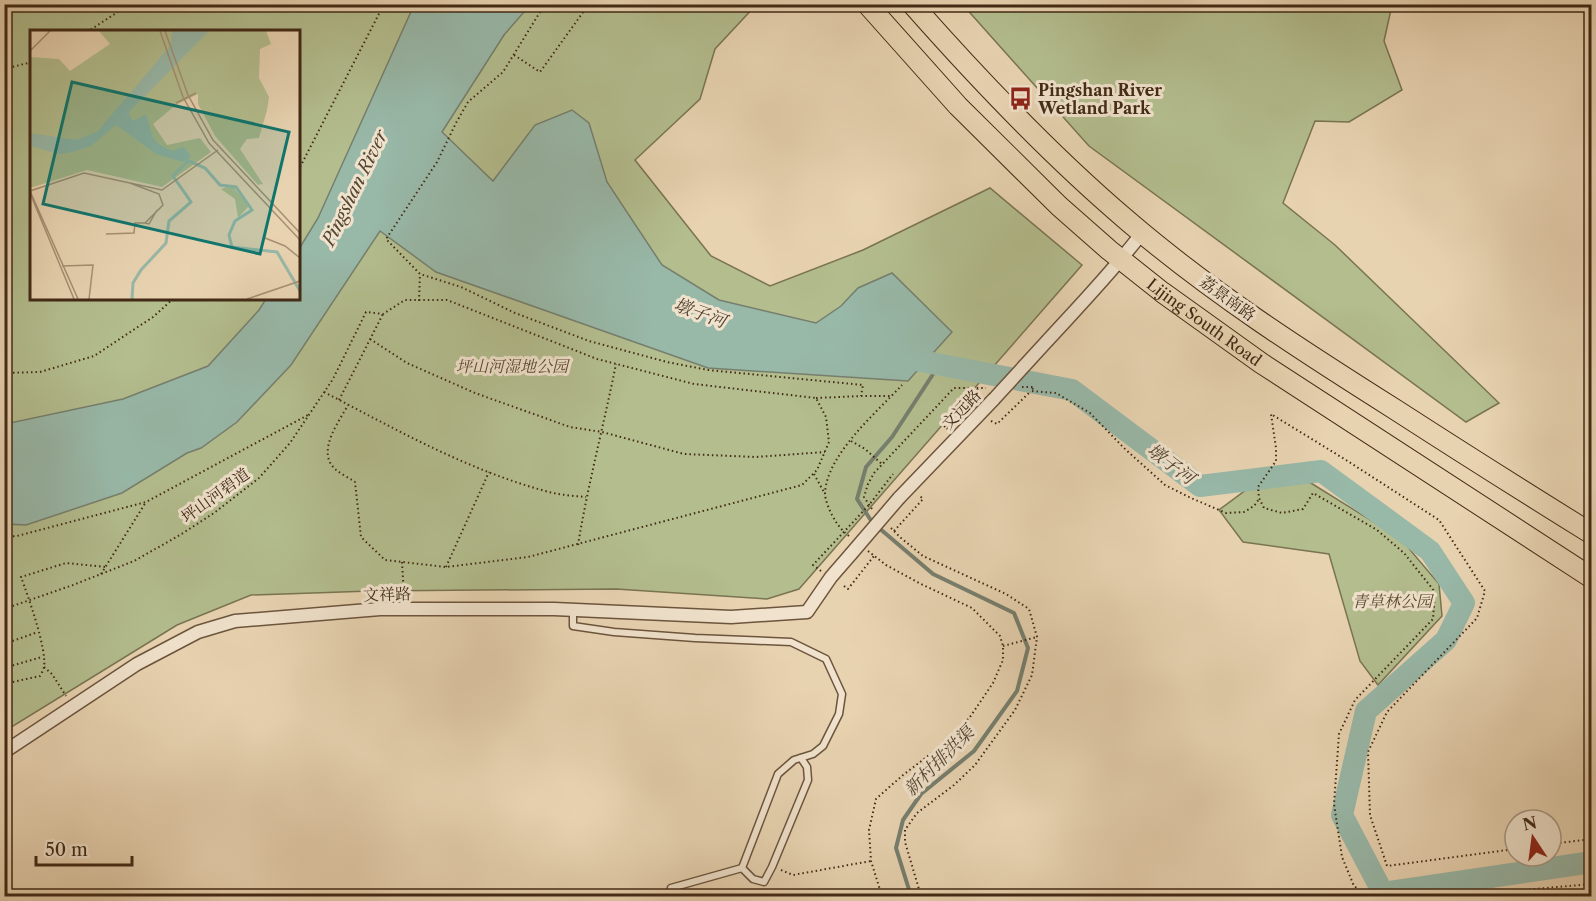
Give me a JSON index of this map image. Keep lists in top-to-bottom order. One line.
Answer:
{"streets":{"main road":["荔景南路","Lijing South Road"],"street":["文远路","文祥路"],"path":["坪山河碧道"]},"crossings":[["荔景南路","文远路"],["Lijing South Road","文远路"],["文远路","文祥路"]],"water":["Pingshan River","墩子河","新村排洪渠"],"parks":["坪山河湿地公园","青草林公园"],"places":{"bus stop":["Pingshan River Wetland Park"]},"scale_bar":"50 m","north":"top"}
